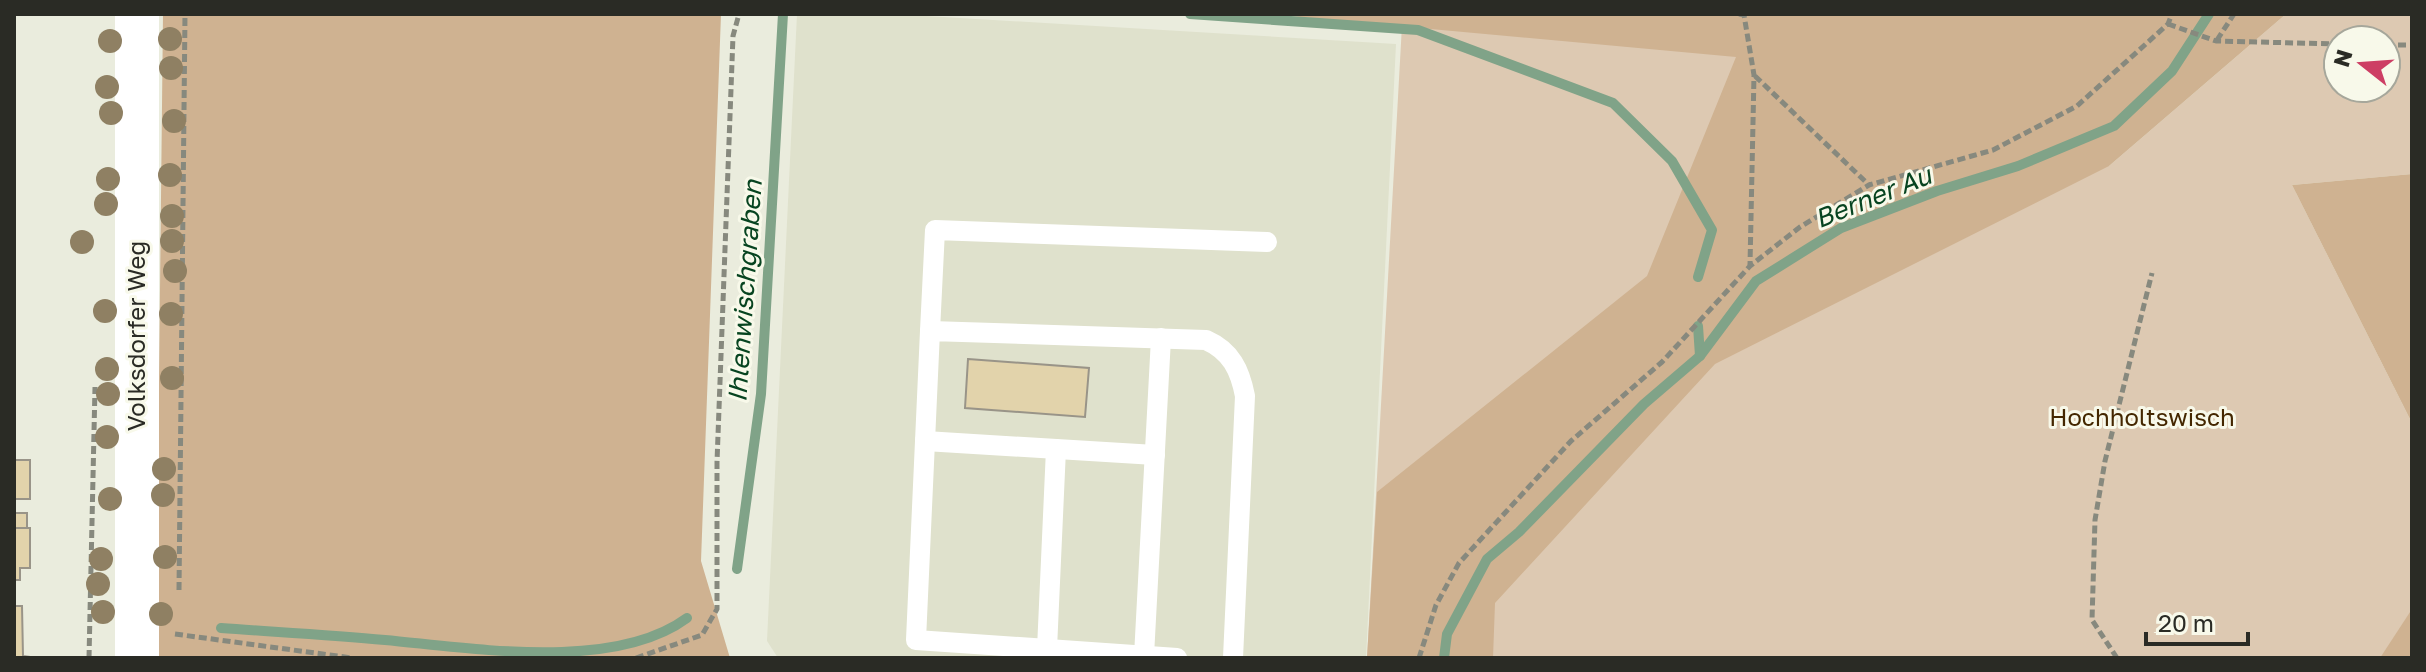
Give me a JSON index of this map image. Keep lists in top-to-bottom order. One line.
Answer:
{"streets":{"street":["Volksdorfer Weg"]},"water":["Berner Au","Ihlenwischgraben"],"parks":["Hochholtswisch"],"scale_bar":"20 m","north":"left"}
